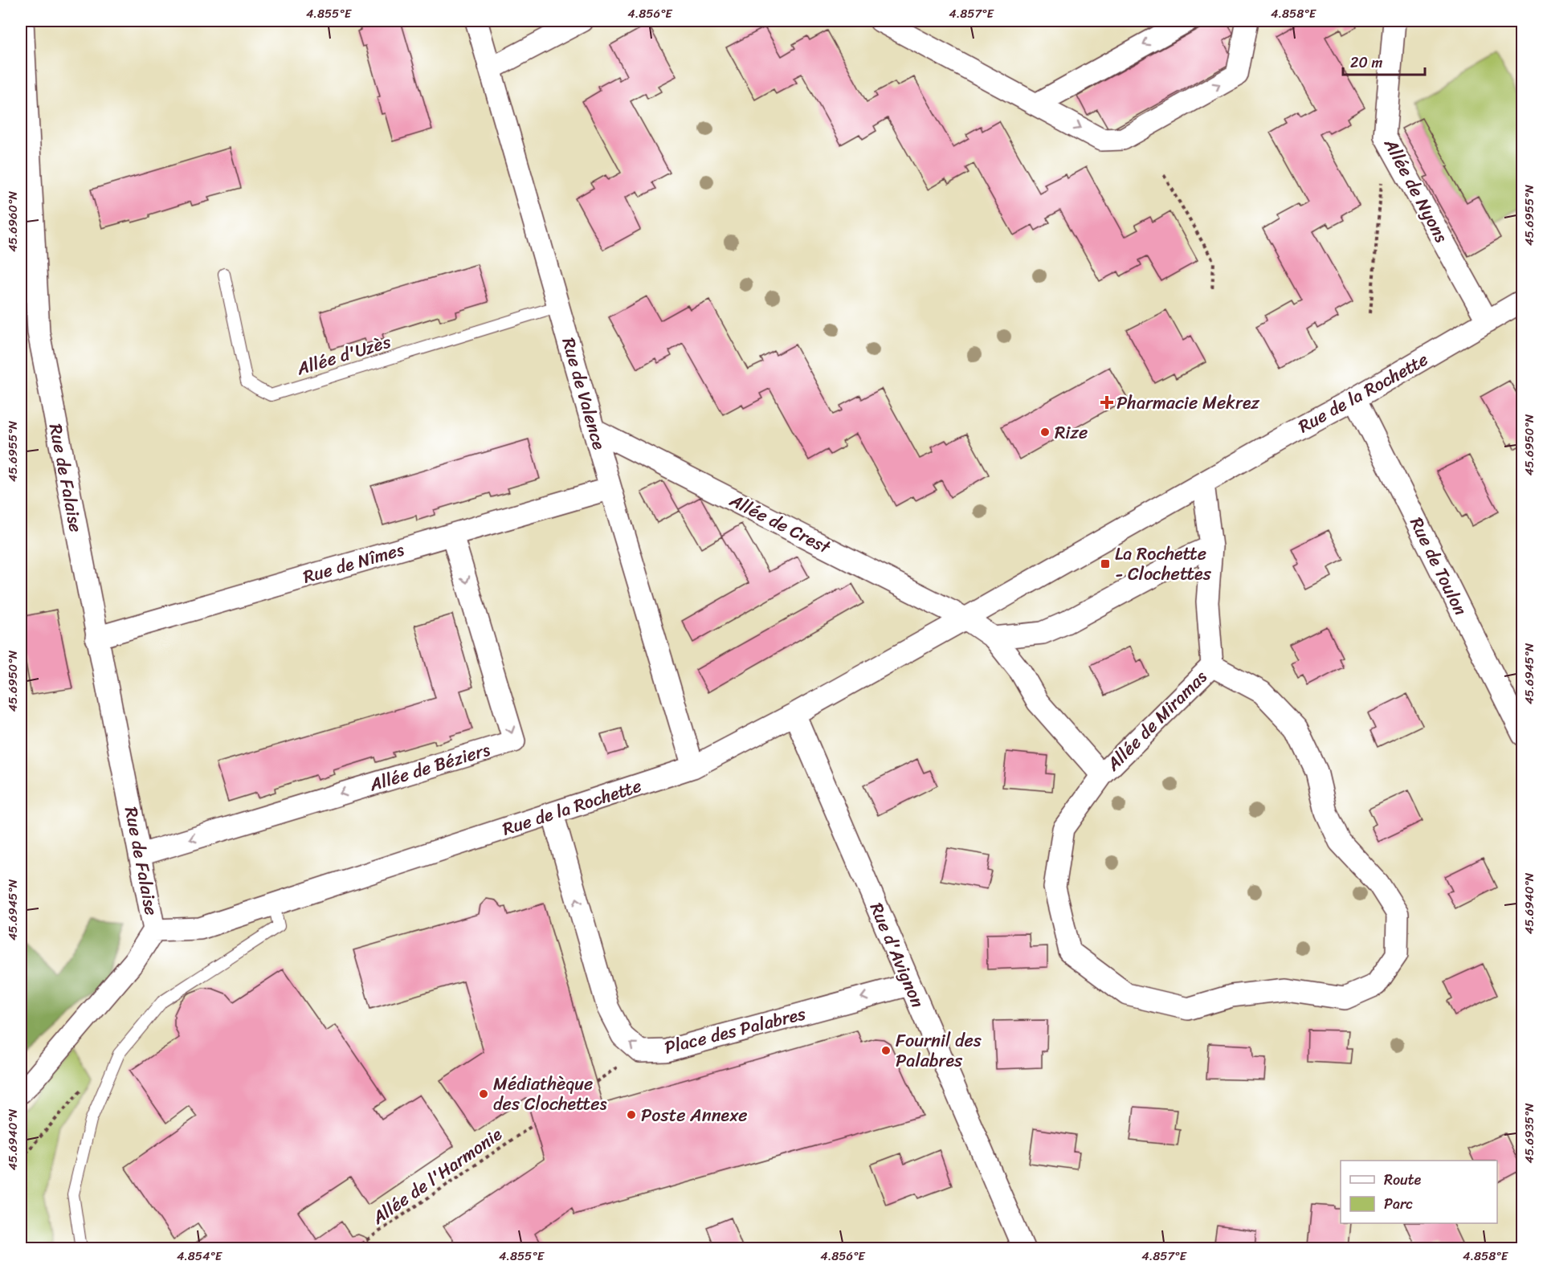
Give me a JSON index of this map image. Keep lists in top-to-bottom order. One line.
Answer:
{"streets":{"street":["Allée de Nyons","Rue de la Rochette","Rue de Valence","Rue de Falaise","Allée de Crest","Rue de Nîmes","Rue de Toulon","Allée de Miramas","Allée de Béziers","Rue d'Avignon","Place des Palabres"],"lane":["Allée d'Uzès"],"path":["Allée de l'Harmonie"]},"crossings":[["Allée de Nyons","Rue de la Rochette"],["Allée d'Uzès","Rue de Valence"],["Rue de la Rochette","Rue de Valence"],["Rue de la Rochette","Rue de Falaise"],["Rue de la Rochette","Allée de Crest"],["Rue de la Rochette","Rue de Toulon"],["Rue de la Rochette","Rue d'Avignon"],["Rue de la Rochette","Place des Palabres"],["Rue de Valence","Allée de Crest"],["Rue de Valence","Rue de Nîmes"],["Rue de Falaise","Rue de Nîmes"],["Rue de Falaise","Allée de Béziers"],["Rue de Nîmes","Allée de Béziers"],["Rue d'Avignon","Place des Palabres"]],"places":{"health":["Pharmacie Mekrez"],"other":["Rize","Fournil des Palabres","Médiathèque des Clochettes","Poste Annexe"],"transit":["La Rochette - Clochettes"]},"legend":["Route","Parc"],"scale_bar":"20 m","coordinates":["4.855°E","4.856°E","4.857°E","4.858°E","45.6955°N","45.6960°N","45.6950°N","45.6945°N","45.6940°N","45.6935°N","4.854°E"]}
